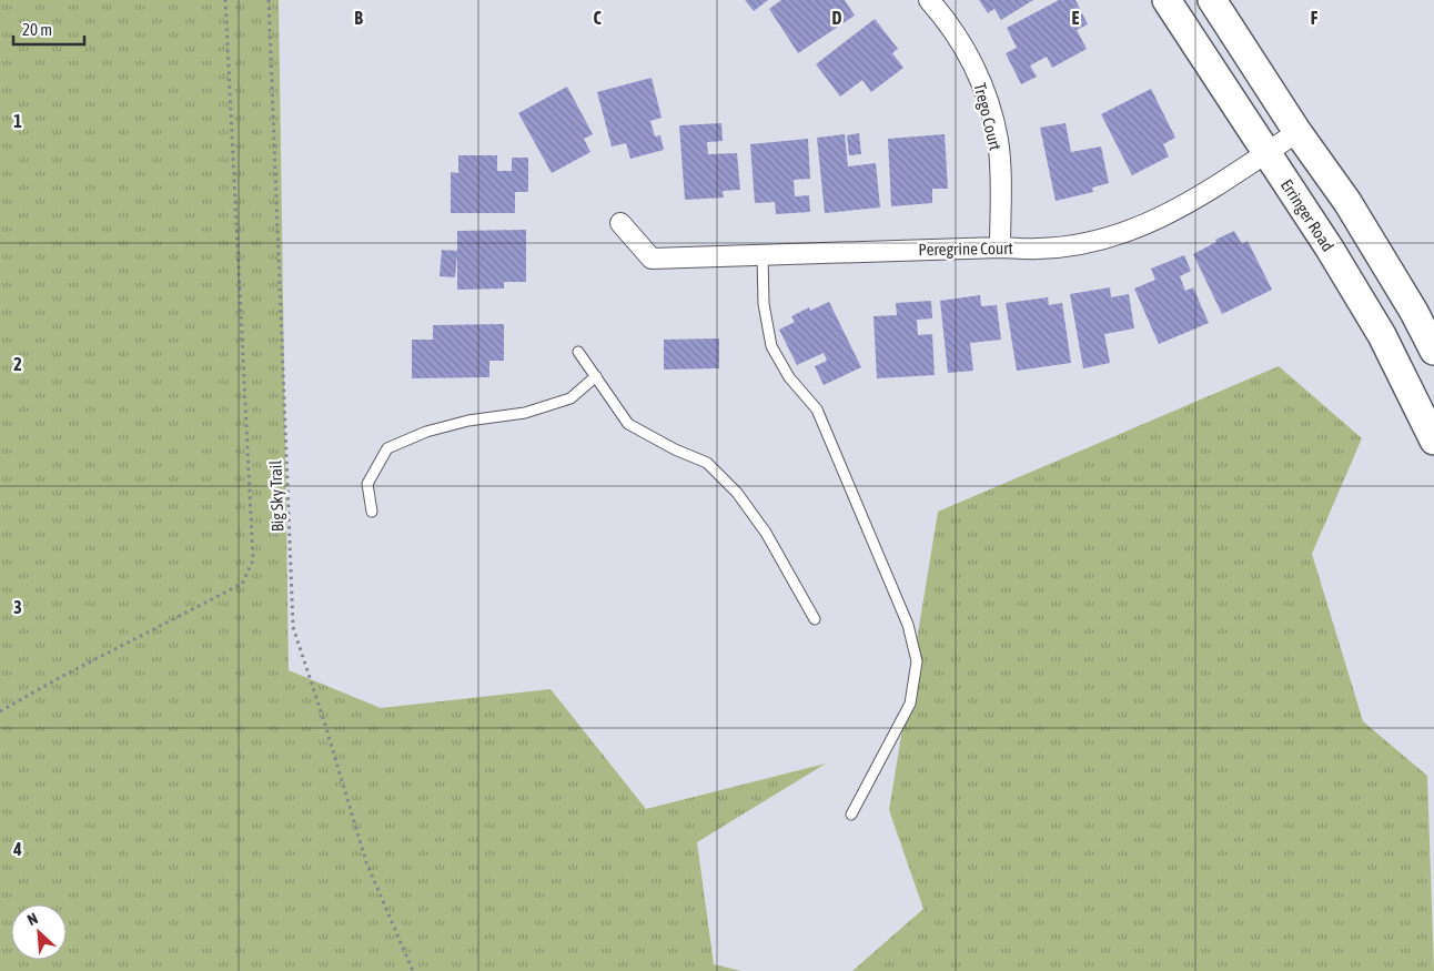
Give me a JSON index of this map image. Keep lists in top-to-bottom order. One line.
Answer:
{"streets":{"main road":["Erringer Road"],"street":["Trego Court","Peregrine Court"],"path":["Big Sky Trail"]},"crossings":[["Trego Court","Peregrine Court"],["Erringer Road","Peregrine Court"]],"scale_bar":"20 m","north":"top left","grid":{"columns":["B","C","D","E","F"],"rows":["1","2","3","4"]}}
